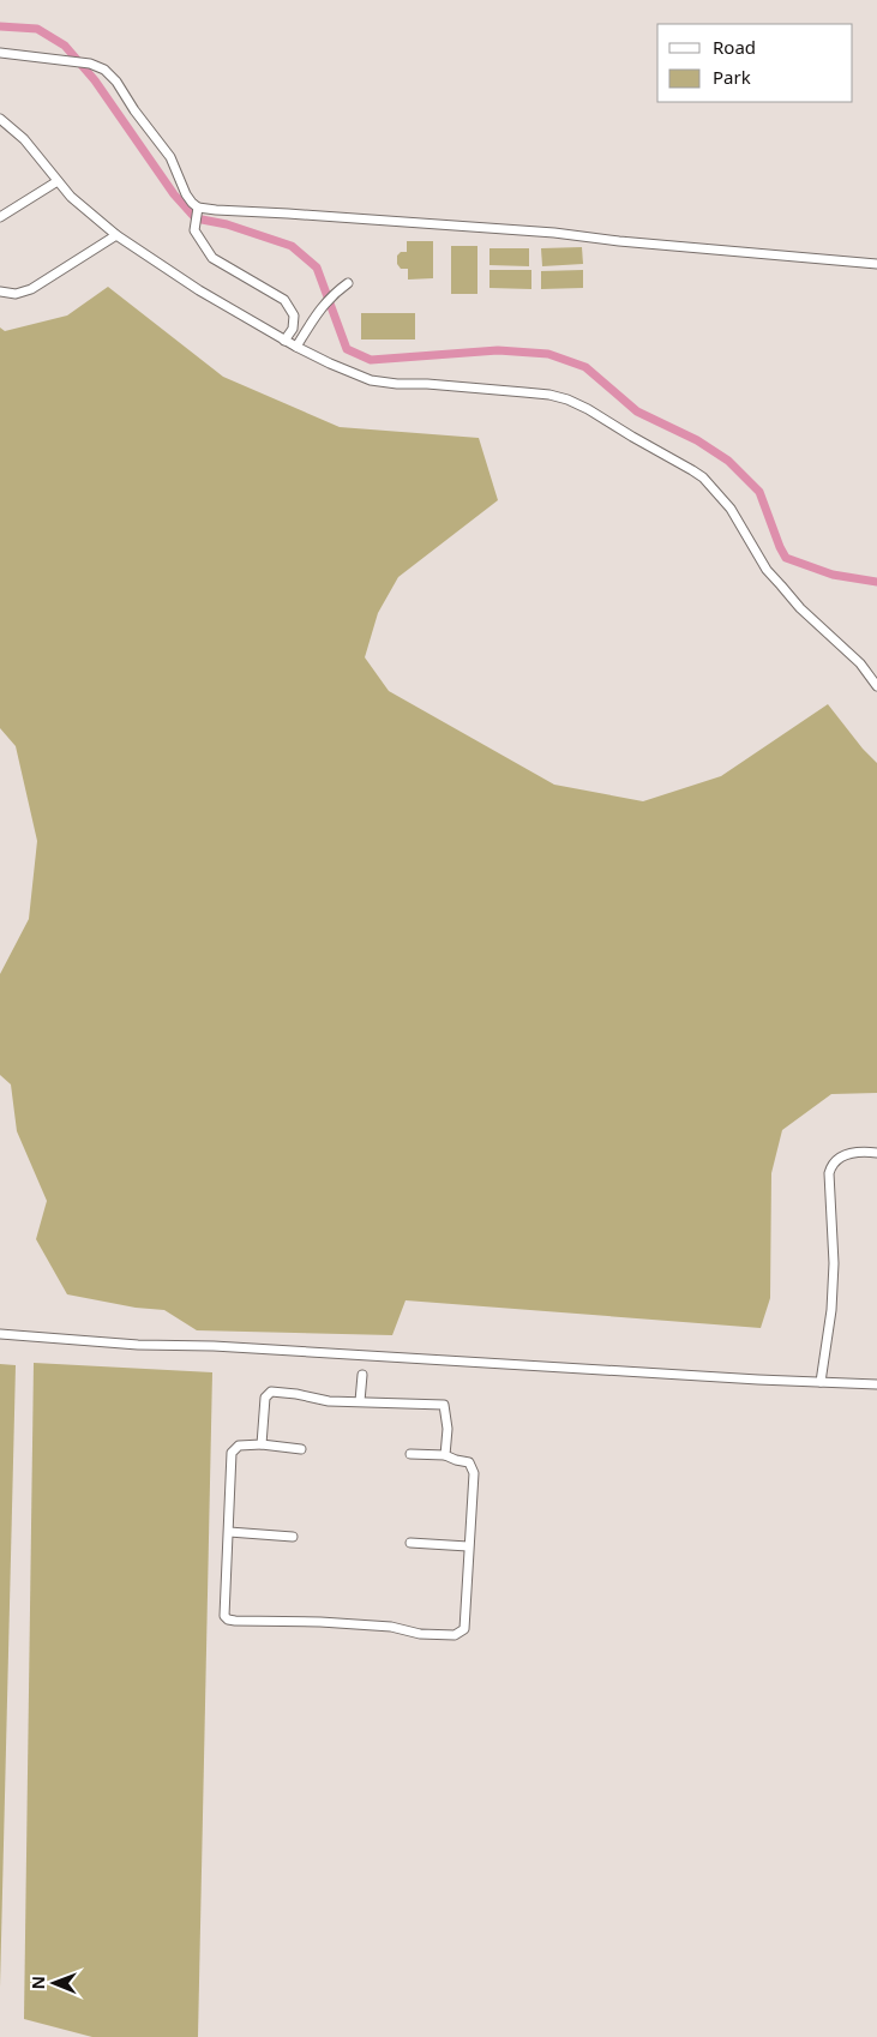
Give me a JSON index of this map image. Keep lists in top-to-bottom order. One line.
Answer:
{"legend":["Road","Park"],"north":"left"}
